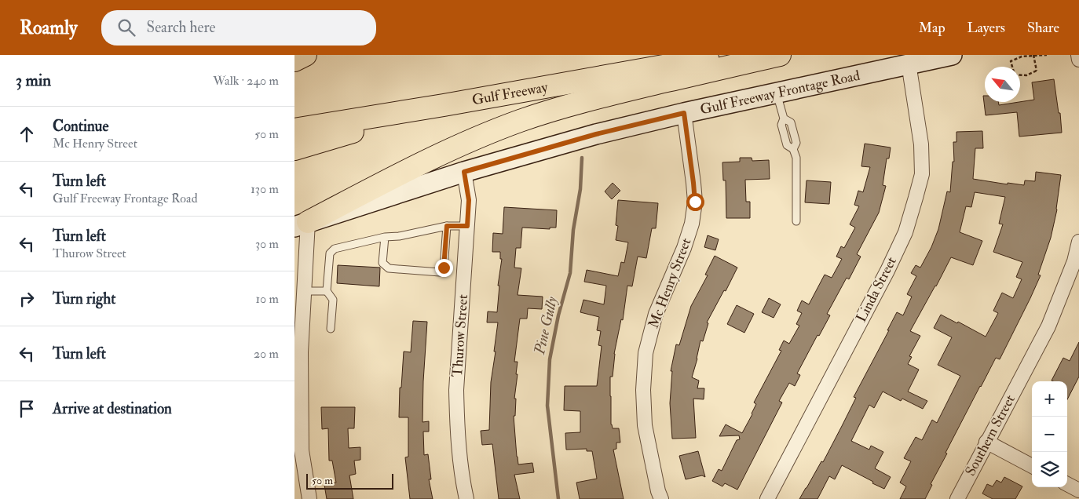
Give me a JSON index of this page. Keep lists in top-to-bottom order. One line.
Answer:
{"streets":{"highway":["Gulf Freeway"],"main road":["Gulf Freeway Frontage Road"],"street":["Mc Henry Street","Linda Street","Thurow Street","Southern Street"]},"crossings":[["Gulf Freeway Frontage Road","Mc Henry Street"],["Gulf Freeway Frontage Road","Linda Street"],["Gulf Freeway Frontage Road","Thurow Street"]],"water":["Pine Gully"],"scale_bar":"50 m","north":"top left","page":{"header":"Roamly","search":"Search here","nav":["Map","Layers","Share"],"heading":["3 min","Walk · 240 m"],"list":[["Continue","Mc Henry Street","50 m"],["Turn left","Gulf Freeway Frontage Road","130 m"],["Turn left","Thurow Street","30 m"],["Turn right","10 m"],["Turn left","20 m"],"Arrive at destination"],"map_buttons":["+","−"],"scale":"50 m"}}
